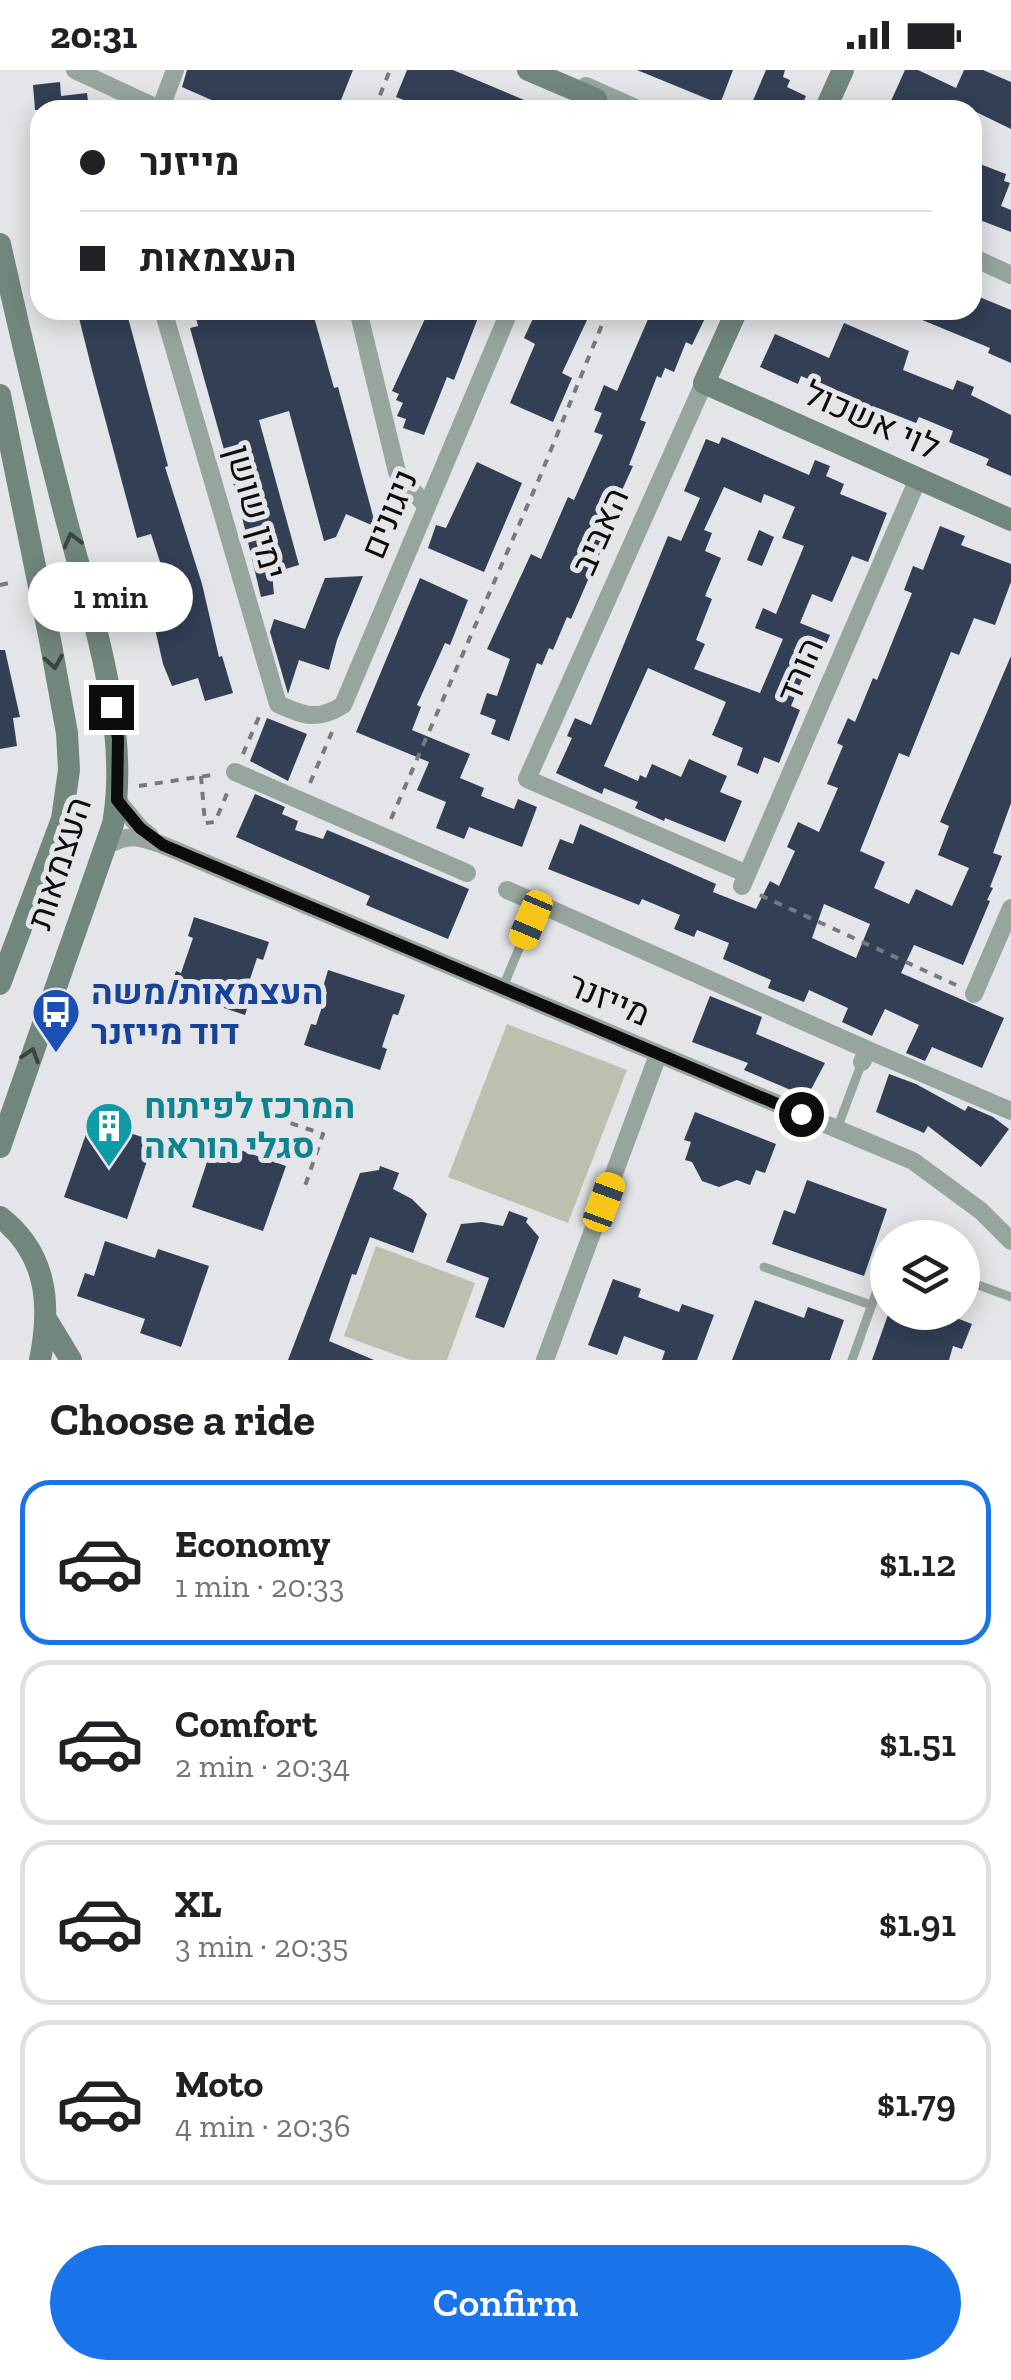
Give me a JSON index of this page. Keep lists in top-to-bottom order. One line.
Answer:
{"streets":{"main road":["לוי אשכול","האביב","העצמאות"],"street":["ימין שושן","ניגונים","הורד","מייזנר"]},"crossings":[["לוי אשכול","האביב"],["לוי אשכול","הורד"],["האביב","הורד"],["העצמאות","מייזנר"]],"places":{"bus stop":["העצמאות/משה דוד מייזנר"],"building":["המרכז לפיתוח סגלי הוראה"]},"page":{"status":"20:31","banner":["מייזנר","העצמאות"],"bubble":"1 min","heading":"Choose a ride","list":[{"name":"Economy","note":"1 min · 20:33","value":"$1.12"},{"name":"Comfort","note":"2 min · 20:34","value":"$1.51"},{"name":"XL","note":"3 min · 20:35","value":"$1.91"},{"name":"Moto","note":"4 min · 20:36","value":"$1.79"}],"buttons":"Confirm"}}
